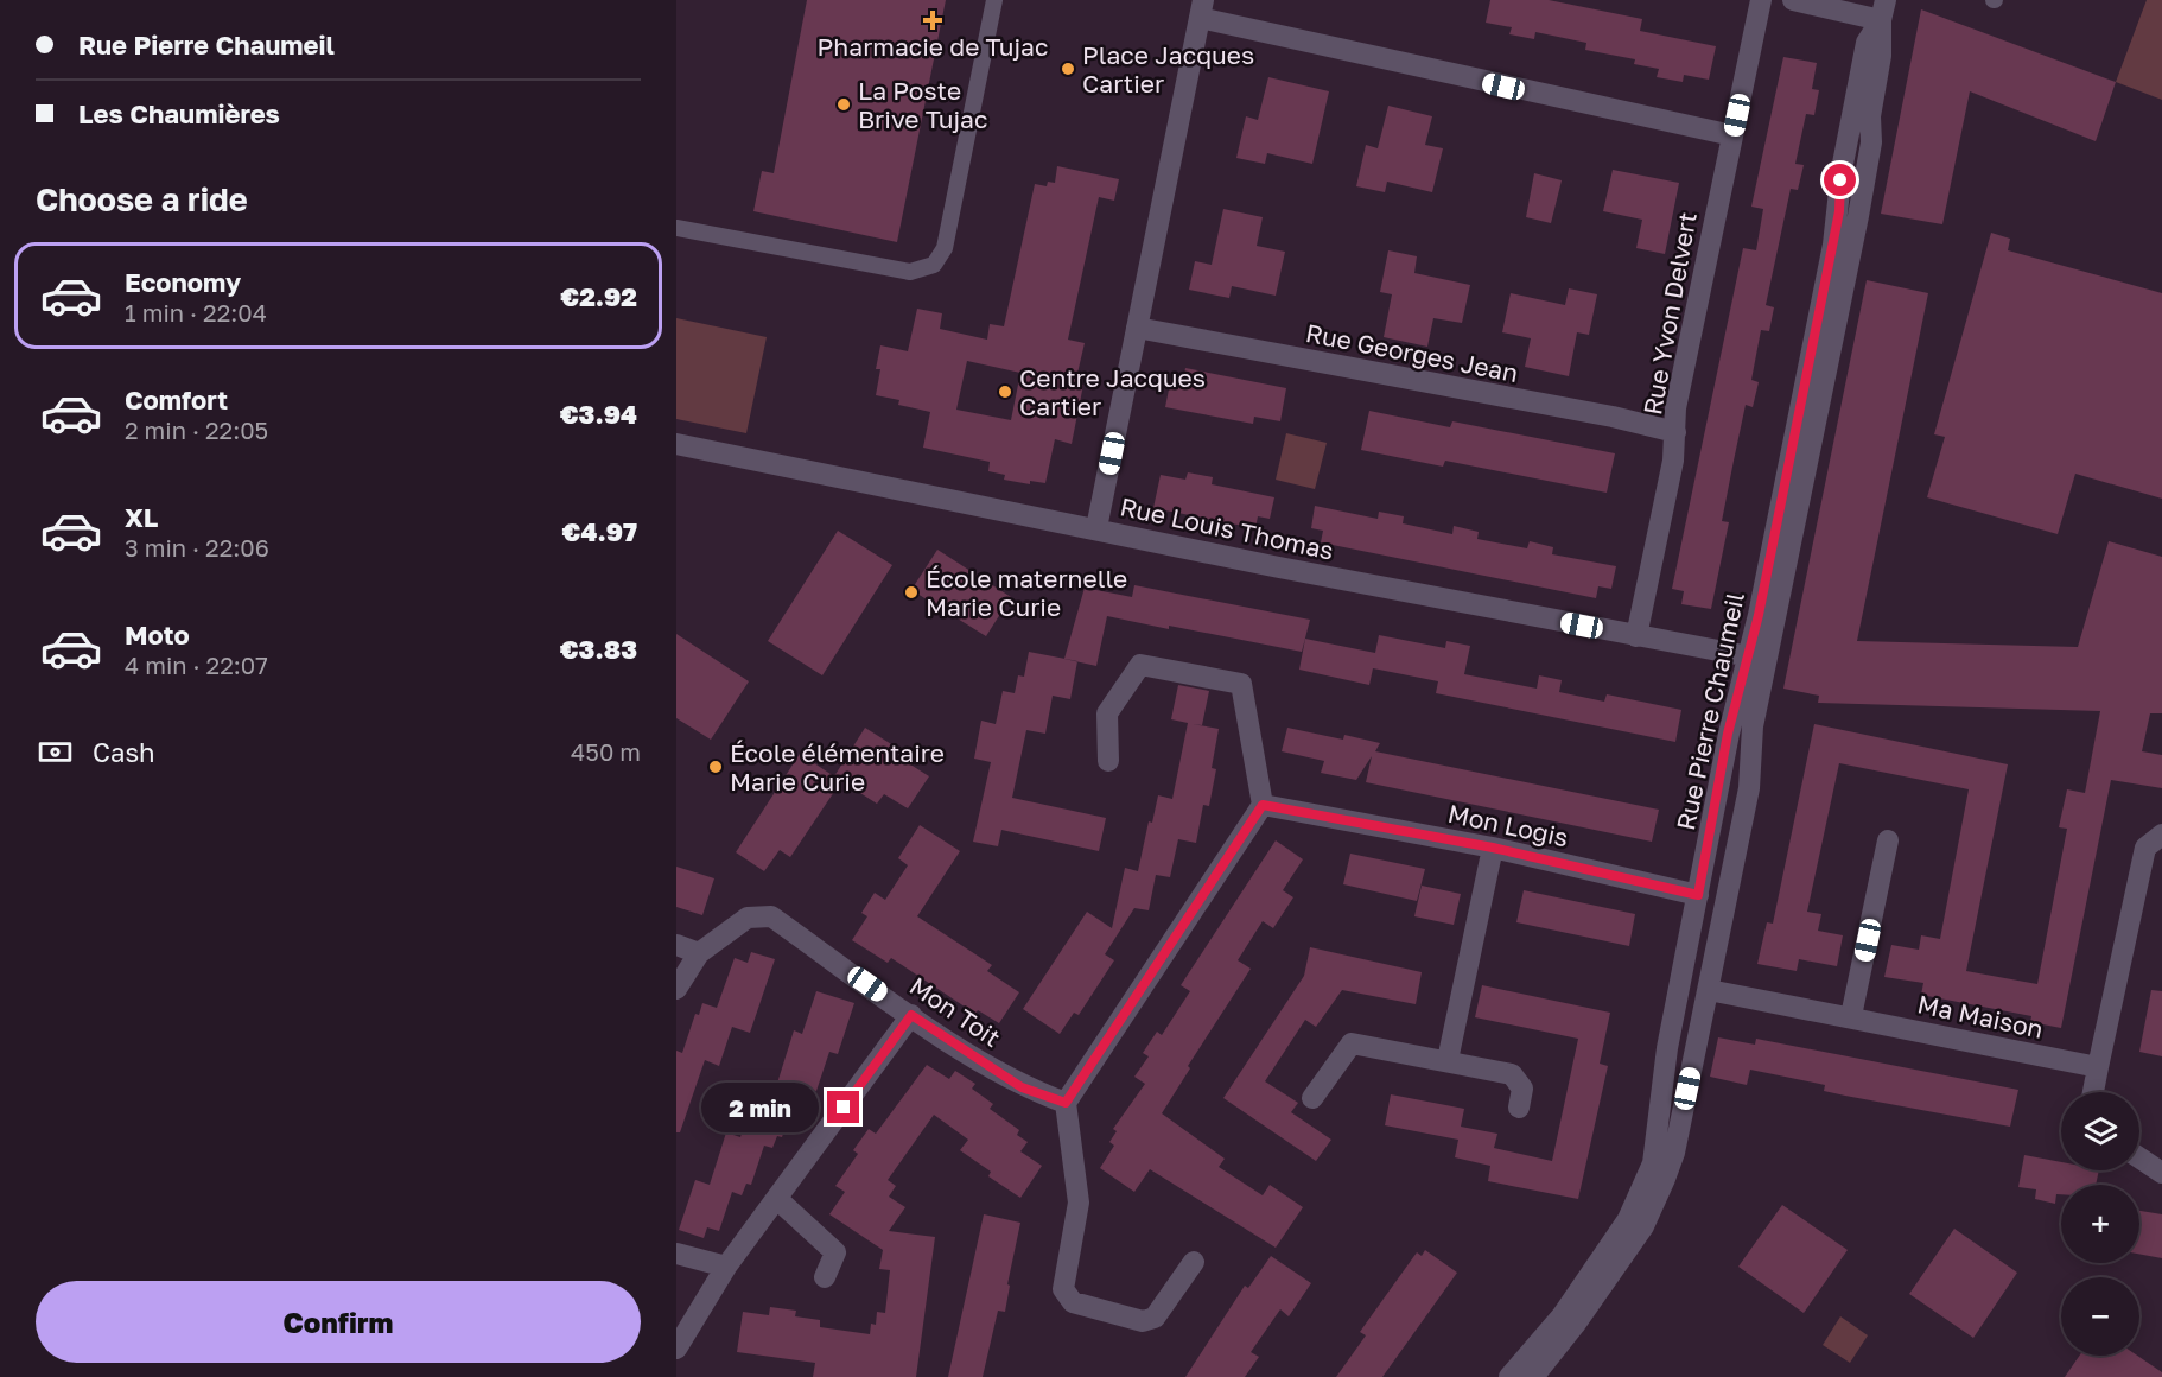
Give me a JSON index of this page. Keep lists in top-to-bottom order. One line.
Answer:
{"streets":{"street":["Rue Yvon Delvert","Rue Georges Jean","Rue Louis Thomas","Rue Pierre Chaumeil","Mon Logis","Mon Toit","Ma Maison"]},"crossings":[["Rue Yvon Delvert","Rue Georges Jean"],["Rue Yvon Delvert","Rue Louis Thomas"],["Rue Louis Thomas","Rue Pierre Chaumeil"],["Rue Pierre Chaumeil","Mon Logis"],["Rue Pierre Chaumeil","Ma Maison"]],"places":{"health":["Pharmacie de Tujac"],"other":["Place Jacques Cartier","La Poste Brive Tujac","Centre Jacques Cartier","École maternelle Marie Curie","École élémentaire Marie Curie"]},"page":{"banner":["Rue Pierre Chaumeil","Les Chaumières"],"heading":"Choose a ride","list":[{"name":"Economy","note":"1 min · 22:04","value":"€2.92"},{"name":"Comfort","note":"2 min · 22:05","value":"€3.94"},{"name":"XL","note":"3 min · 22:06","value":"€4.97"},{"name":"Moto","note":"4 min · 22:07","value":"€3.83"}],"pay":["Cash","450 m"],"bubble":"2 min","map_buttons":["+","−"],"buttons":"Confirm"}}
